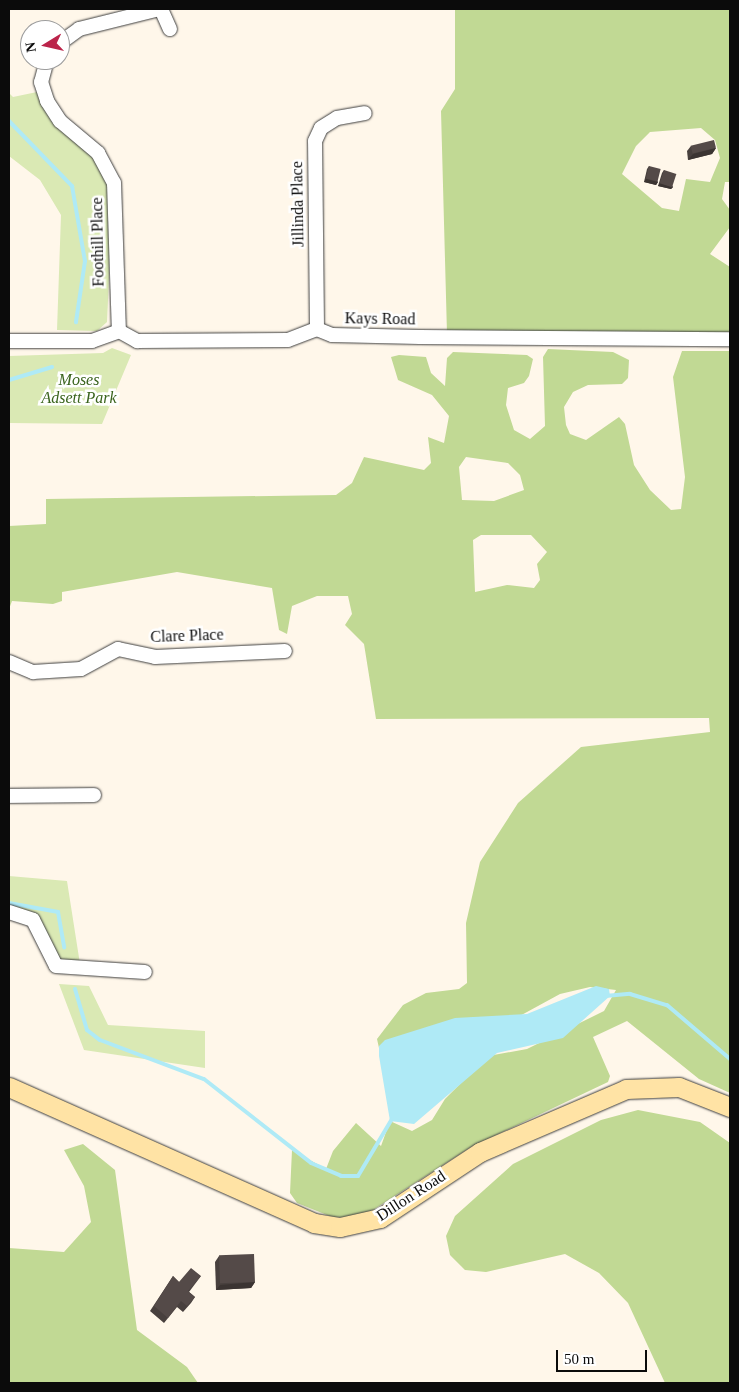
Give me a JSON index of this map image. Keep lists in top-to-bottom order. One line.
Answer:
{"streets":{"main road":["Dillon Road"],"street":["Jillinda Place","Foothill Place","Kays Road","Clare Place"]},"crossings":[["Jillinda Place","Kays Road"]],"parks":["Moses Adsett Park"],"scale_bar":"50 m","north":"left"}
